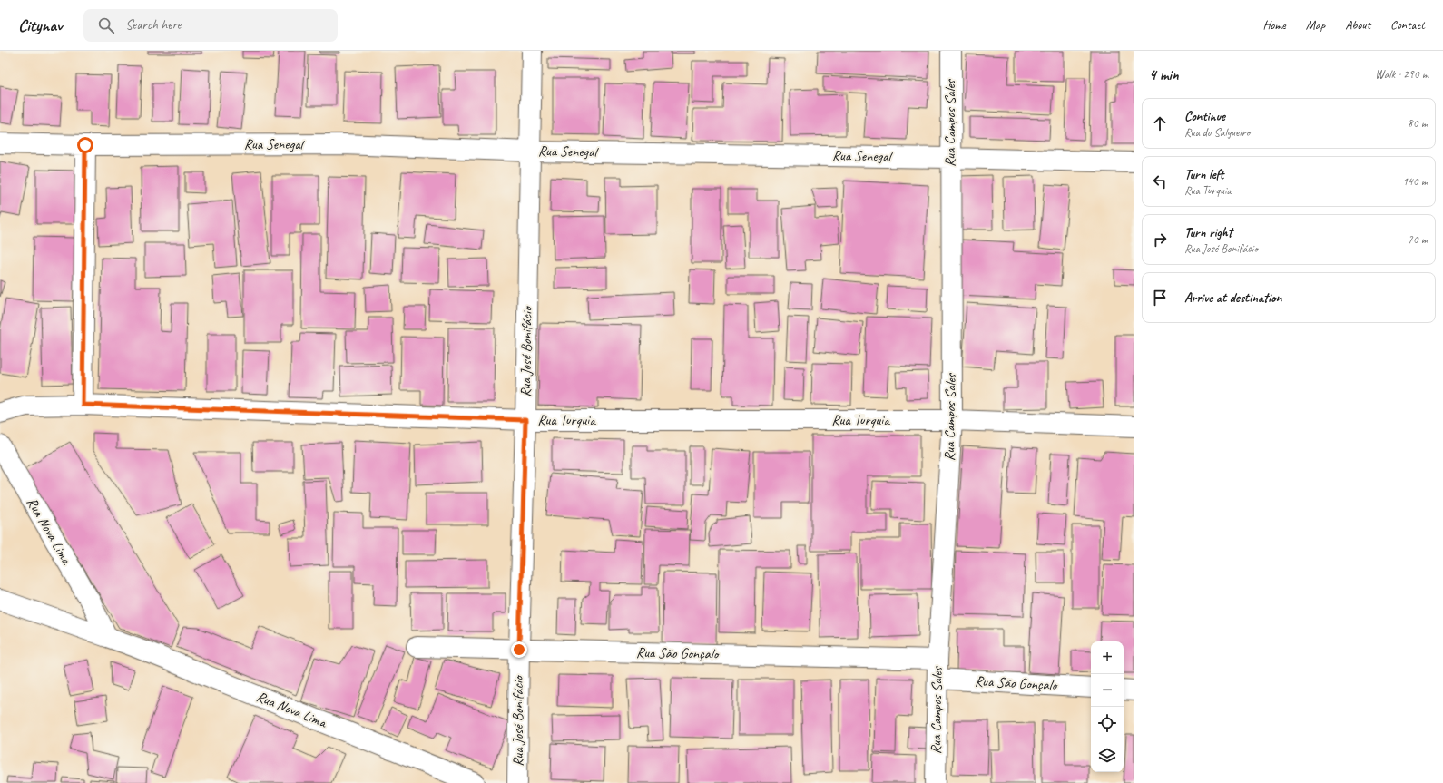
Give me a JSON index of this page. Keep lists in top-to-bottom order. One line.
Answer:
{"streets":{"street":["Rua Campos Sales","Rua Senegal","Rua José Bonifácio","Rua Turquia","Rua Nova Lima","Rua São Gonçalo"]},"crossings":[["Rua Campos Sales","Rua Senegal"],["Rua Campos Sales","Rua Turquia"],["Rua Campos Sales","Rua São Gonçalo"],["Rua Senegal","Rua José Bonifácio"],["Rua José Bonifácio","Rua Turquia"],["Rua José Bonifácio","Rua São Gonçalo"]],"page":{"header":"Citynav","search":"Search here","nav":["Home","Map","About","Contact"],"heading":["4 min","Walk · 290 m"],"list":[["Continue","Rua do Salgueiro","80 m"],["Turn left","Rua Turquia","140 m"],["Turn right","Rua José Bonifácio","70 m"],"Arrive at destination"],"map_buttons":["+","−"]}}
